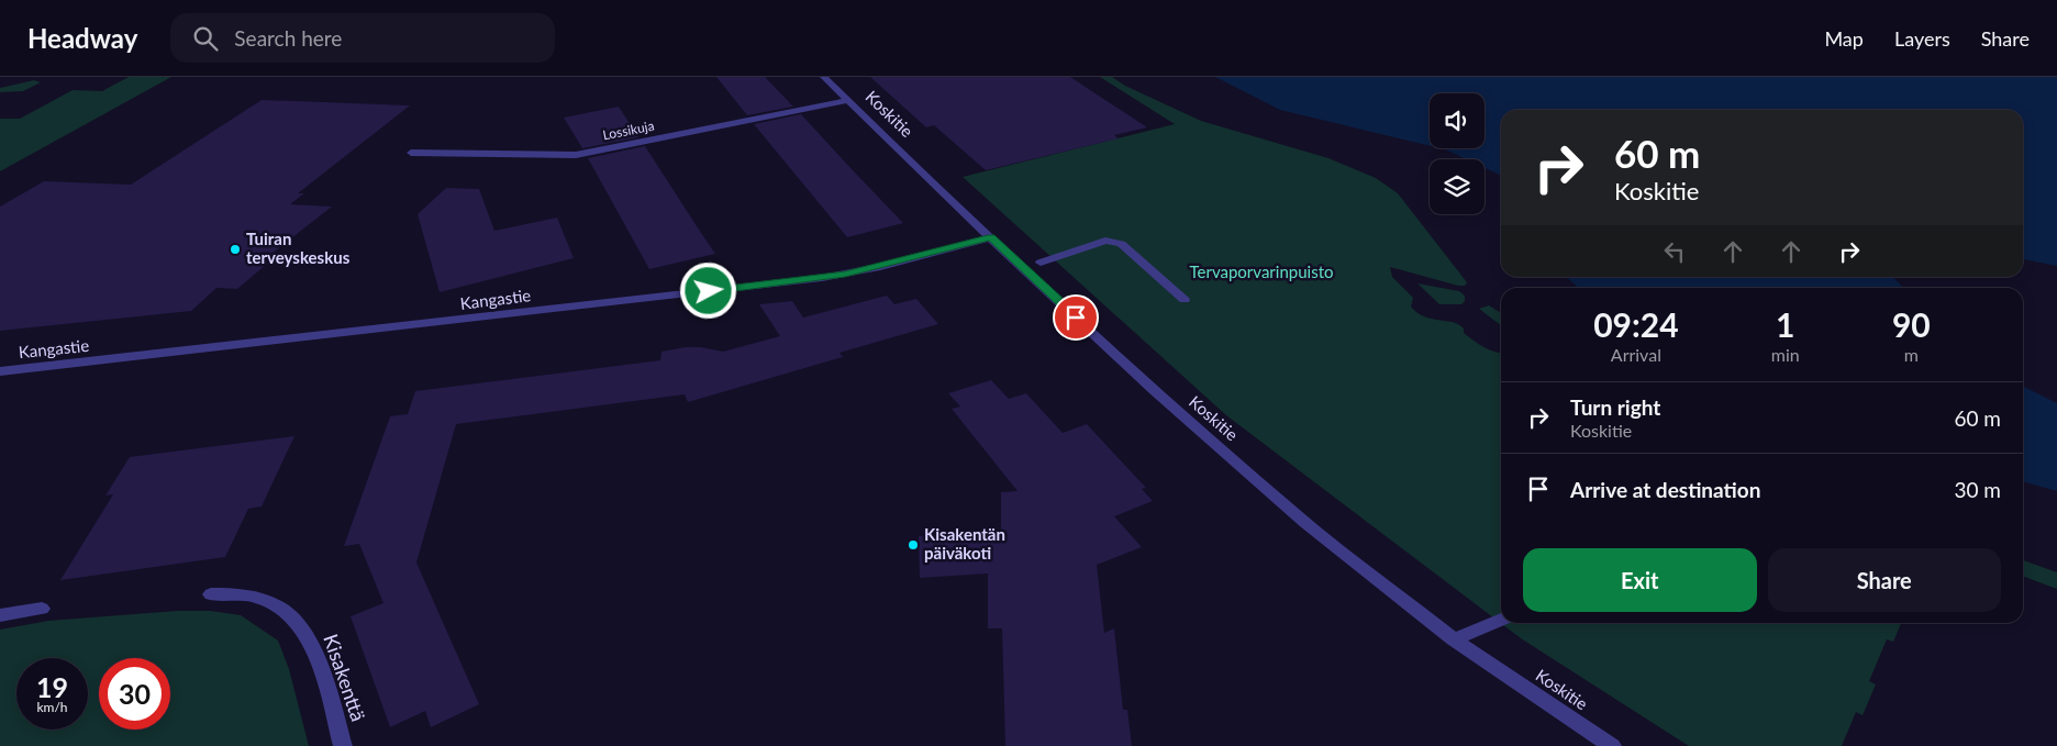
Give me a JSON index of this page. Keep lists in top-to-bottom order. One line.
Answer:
{"streets":{"street":["Koskitie","Lossikuja","Kangastie","Kisakenttä"]},"crossings":[["Koskitie","Lossikuja"],["Koskitie","Kangastie"]],"parks":["Tervaporvarinpuisto"],"places":["Tuiran terveyskeskus","Kisakentän päiväkoti"],"page":{"header":"Headway","search":"Search here","nav":["Map","Layers","Share"],"turn":["60 m","Koskitie"],"eta":["09:24","Arrival","1","min","90","m"],"list":[{"name":"Turn right","note":"Koskitie","value":"60 m"},{"name":"Arrive at destination","value":"30 m"}],"buttons":["Exit","Share"],"speed":"19 km/h","limit":"30"}}
